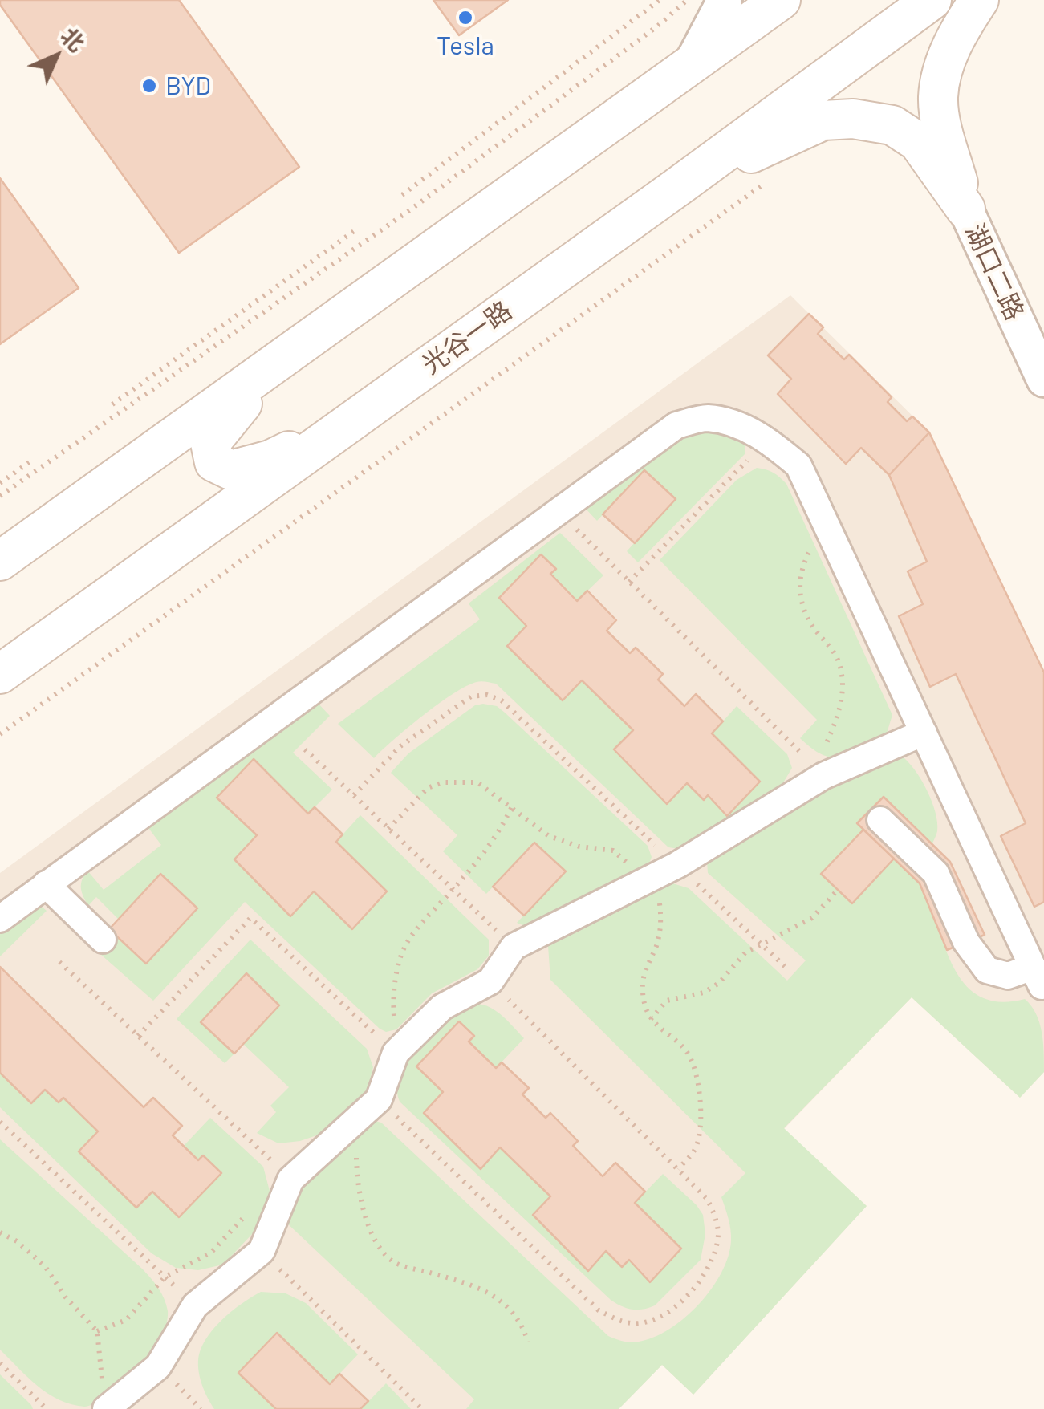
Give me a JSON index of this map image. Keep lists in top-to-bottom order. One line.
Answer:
{"streets":{"main road":["光谷一路"],"street":["湖口二路"]},"places":["Tesla","BYD"],"north":"top right"}
